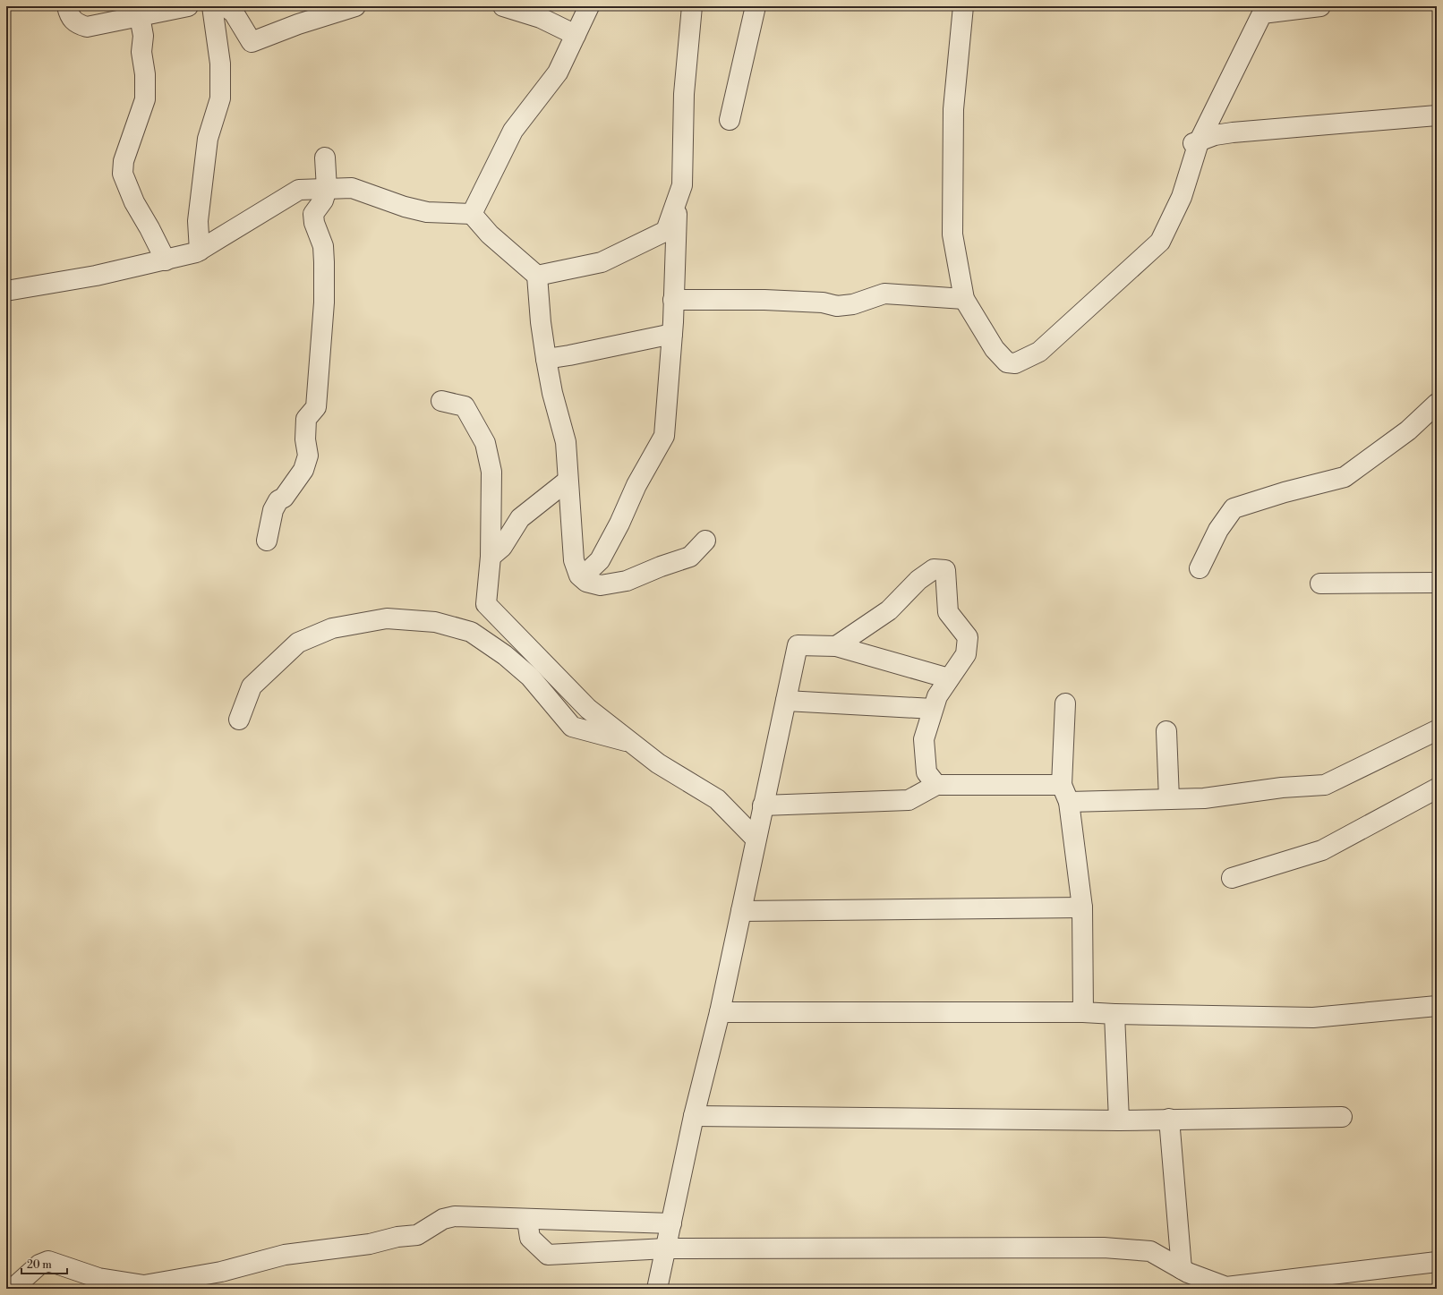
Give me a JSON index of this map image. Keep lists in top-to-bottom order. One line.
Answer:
{"scale_bar":"20 m"}
